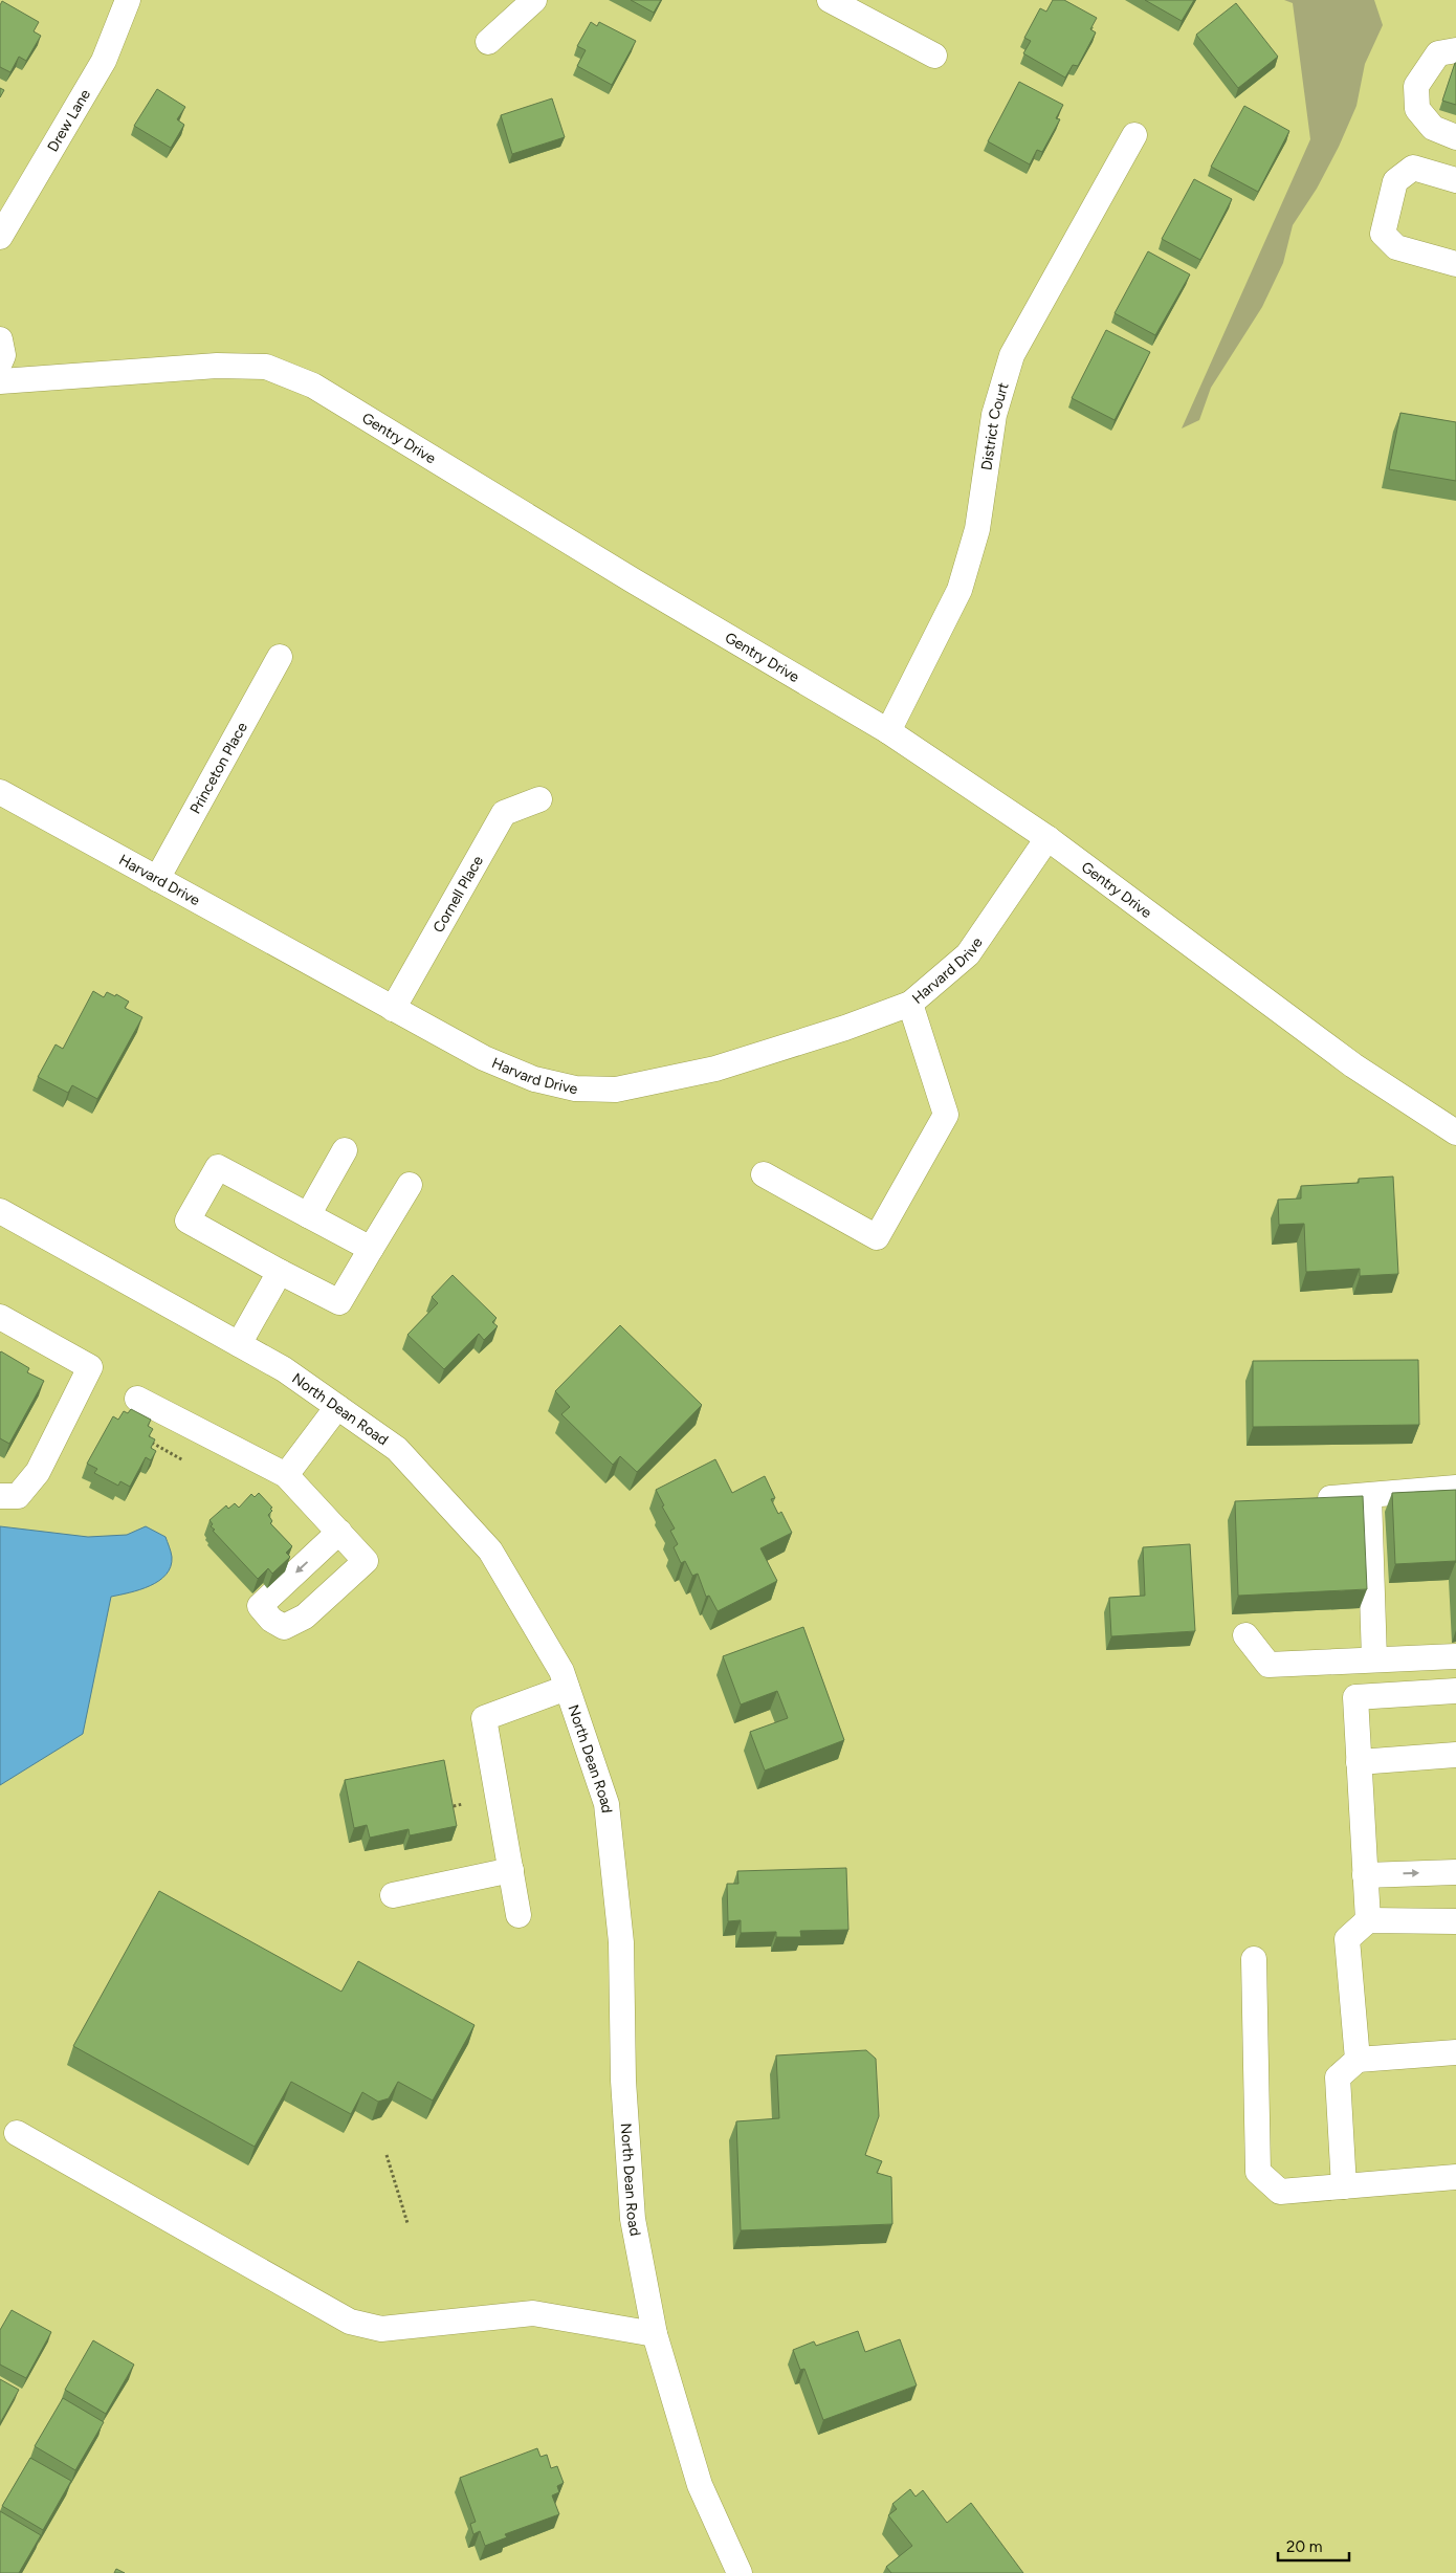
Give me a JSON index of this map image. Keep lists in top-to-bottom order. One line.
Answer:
{"streets":{"street":["Drew Lane","District Court","Gentry Drive","Princeton Place","Harvard Drive","Cornell Place","North Dean Road"]},"crossings":[["District Court","Gentry Drive"],["Gentry Drive","Harvard Drive"],["Princeton Place","Harvard Drive"],["Harvard Drive","Cornell Place"]],"scale_bar":"20 m"}
